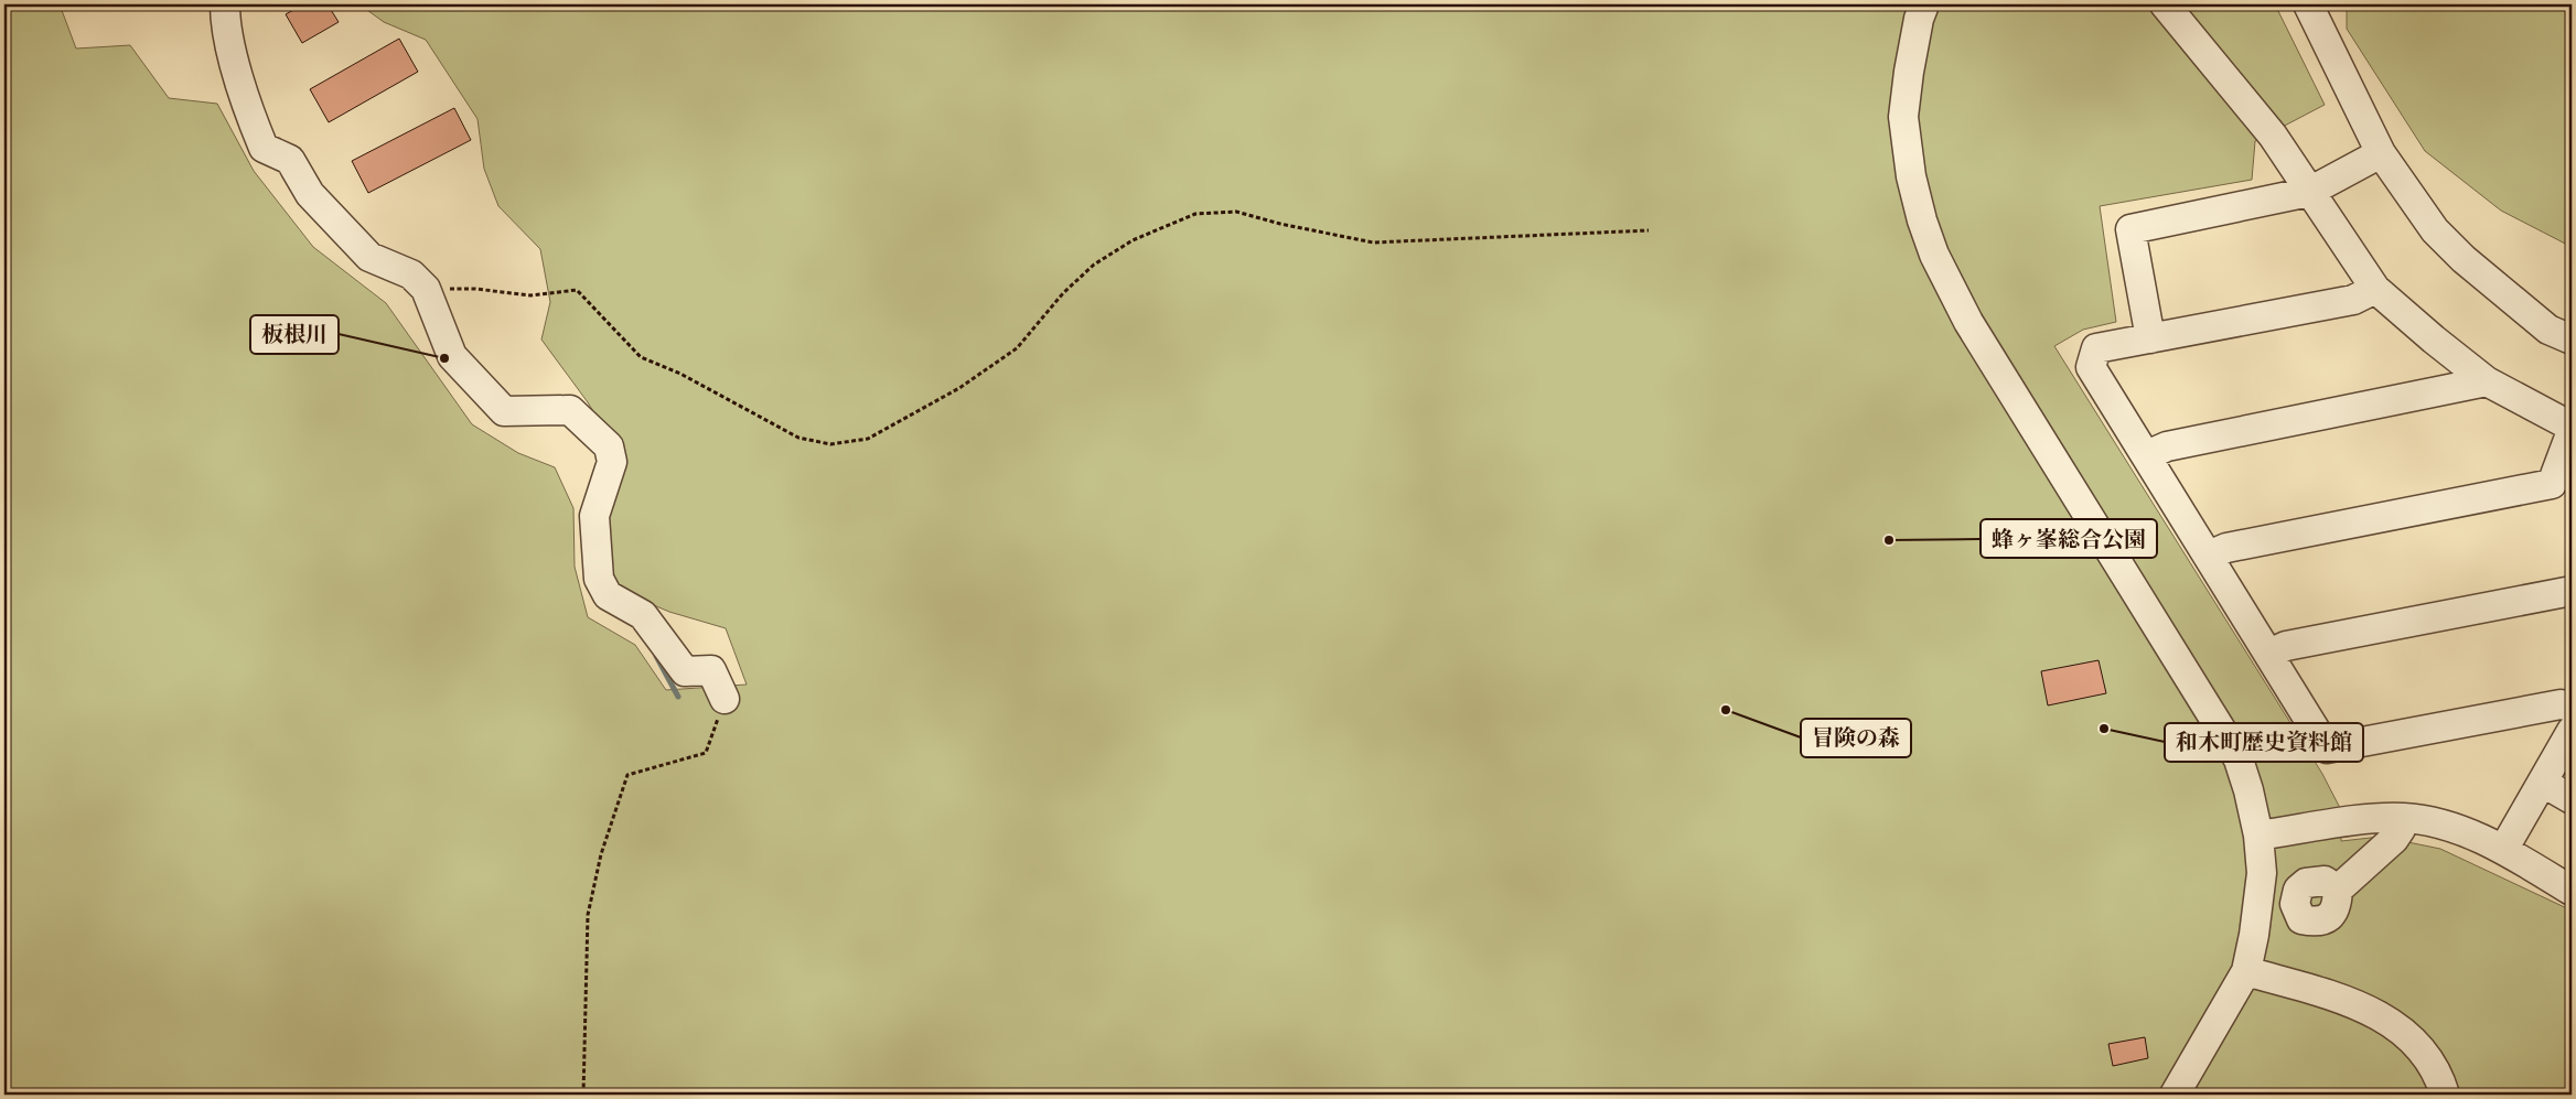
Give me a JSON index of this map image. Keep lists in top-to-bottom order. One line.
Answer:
{"places":["板根川","蜂ヶ峯総合公園","冒険の森","和木町歴史資料館"]}
